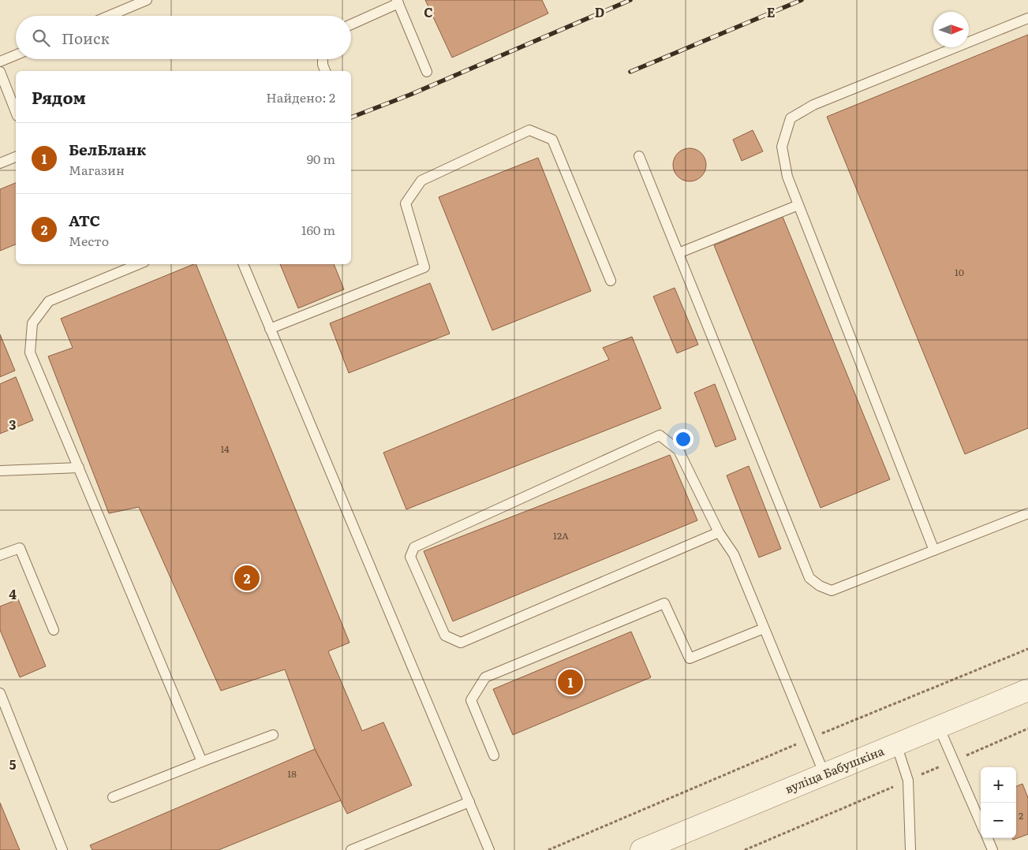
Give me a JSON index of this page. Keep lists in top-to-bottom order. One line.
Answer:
{"streets":{"street":["вуліца Бабушкіна"]},"house_numbers":["10","14","12А","18","2"],"north":"right","page":{"search":"Поиск","heading":["Рядом","Найдено: 2"],"list":[{"mark":"1","name":"БелБланк","note":"Магазин","value":"90 m"},{"mark":"2","name":"АТС","note":"Место","value":"160 m"}],"pins":["2","1"],"map_buttons":["+","−"]},"grid":{"columns":["C","D","E"],"rows":["3","4","5"]}}
